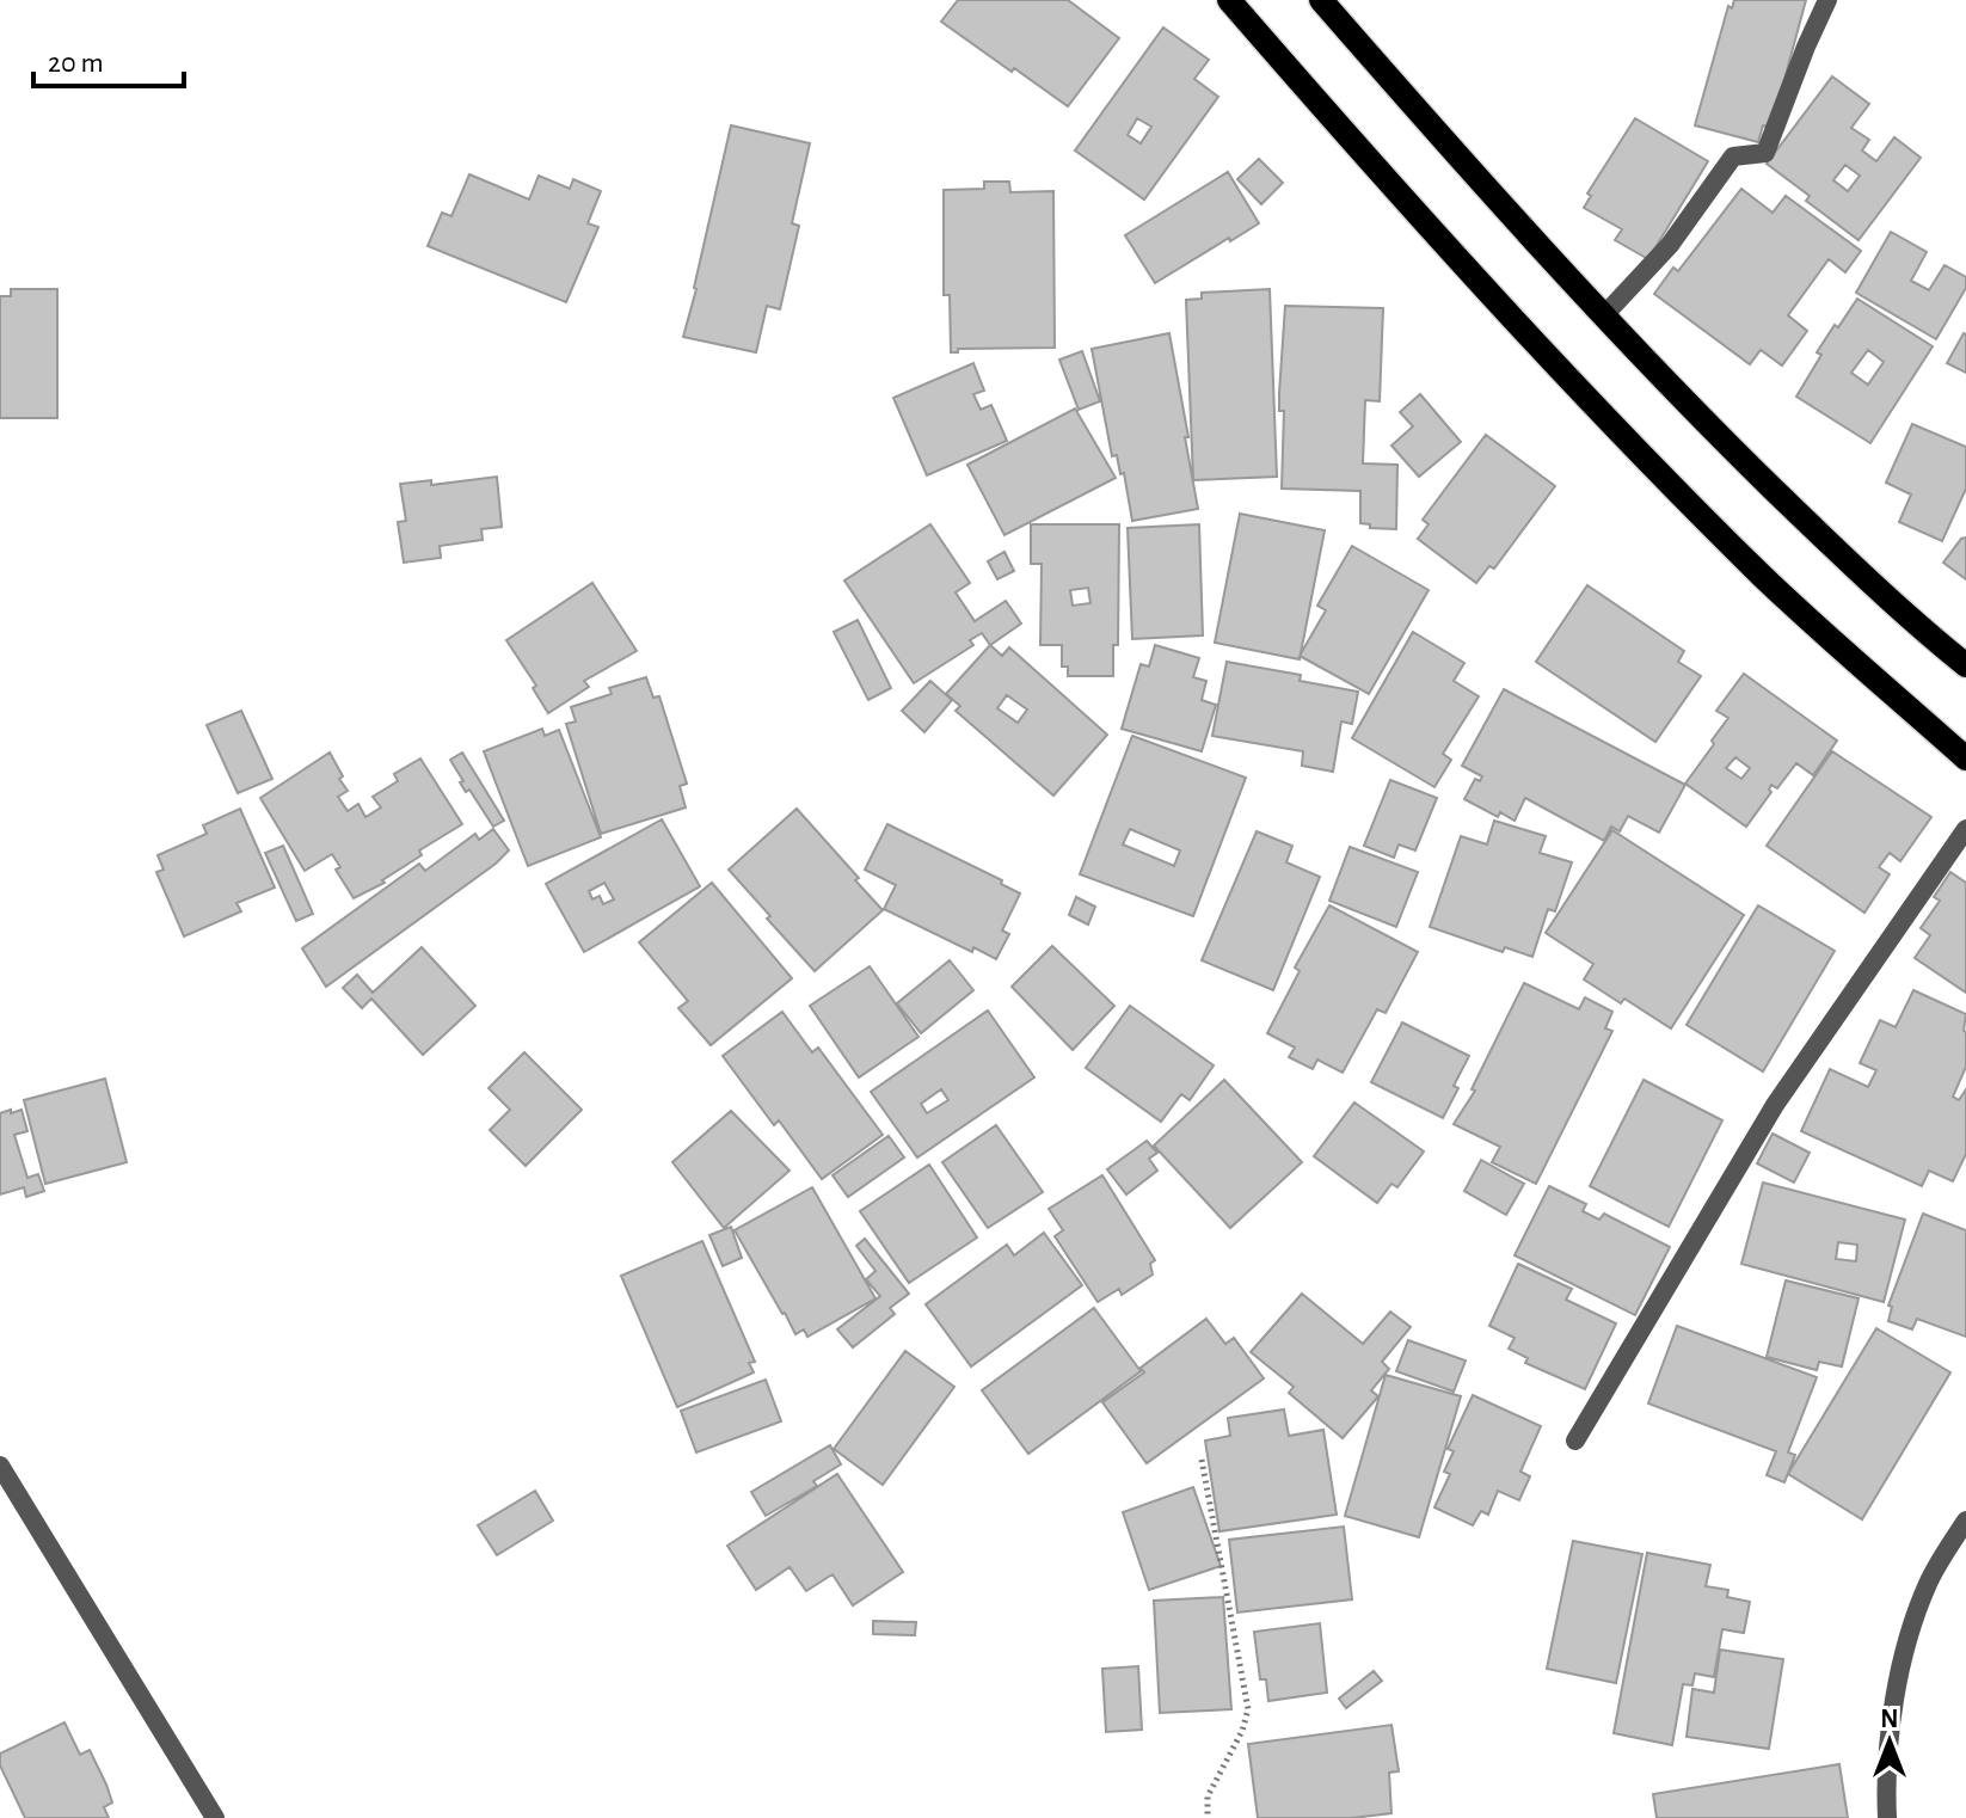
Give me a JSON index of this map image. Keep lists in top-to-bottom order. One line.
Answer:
{"scale_bar":"20 m","north":"top"}
